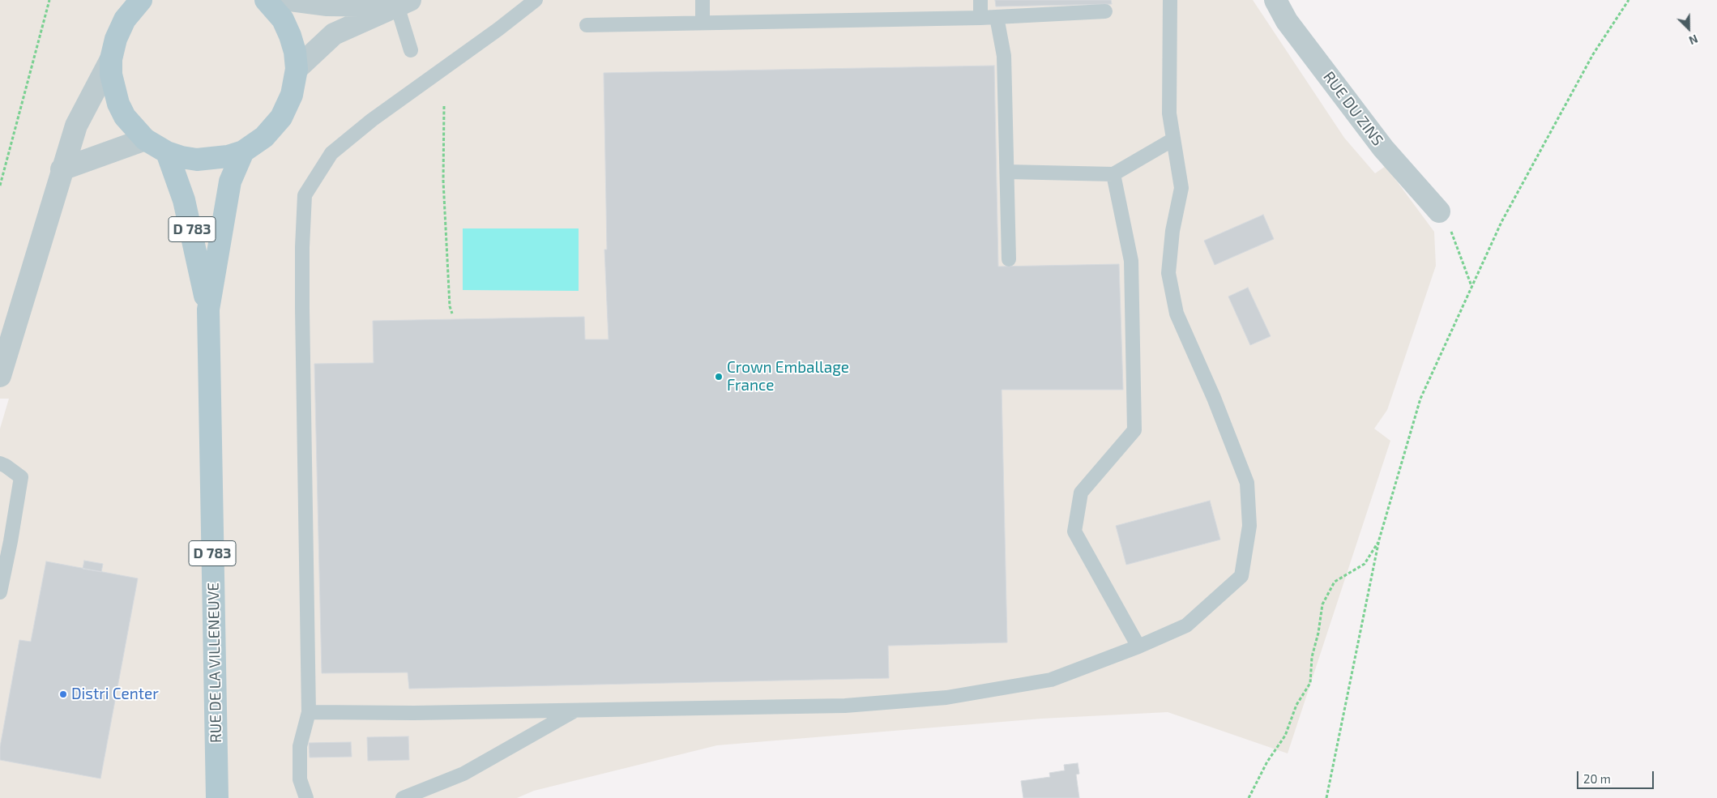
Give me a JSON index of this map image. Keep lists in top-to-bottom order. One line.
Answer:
{"streets":{"main road":["D 783","RUE DE LA VILLENEUVE"],"street":["RUE DU ZINS"]},"places":["Crown Emballage France","Distri Center"],"scale_bar":"20 m","north":"bottom right"}
